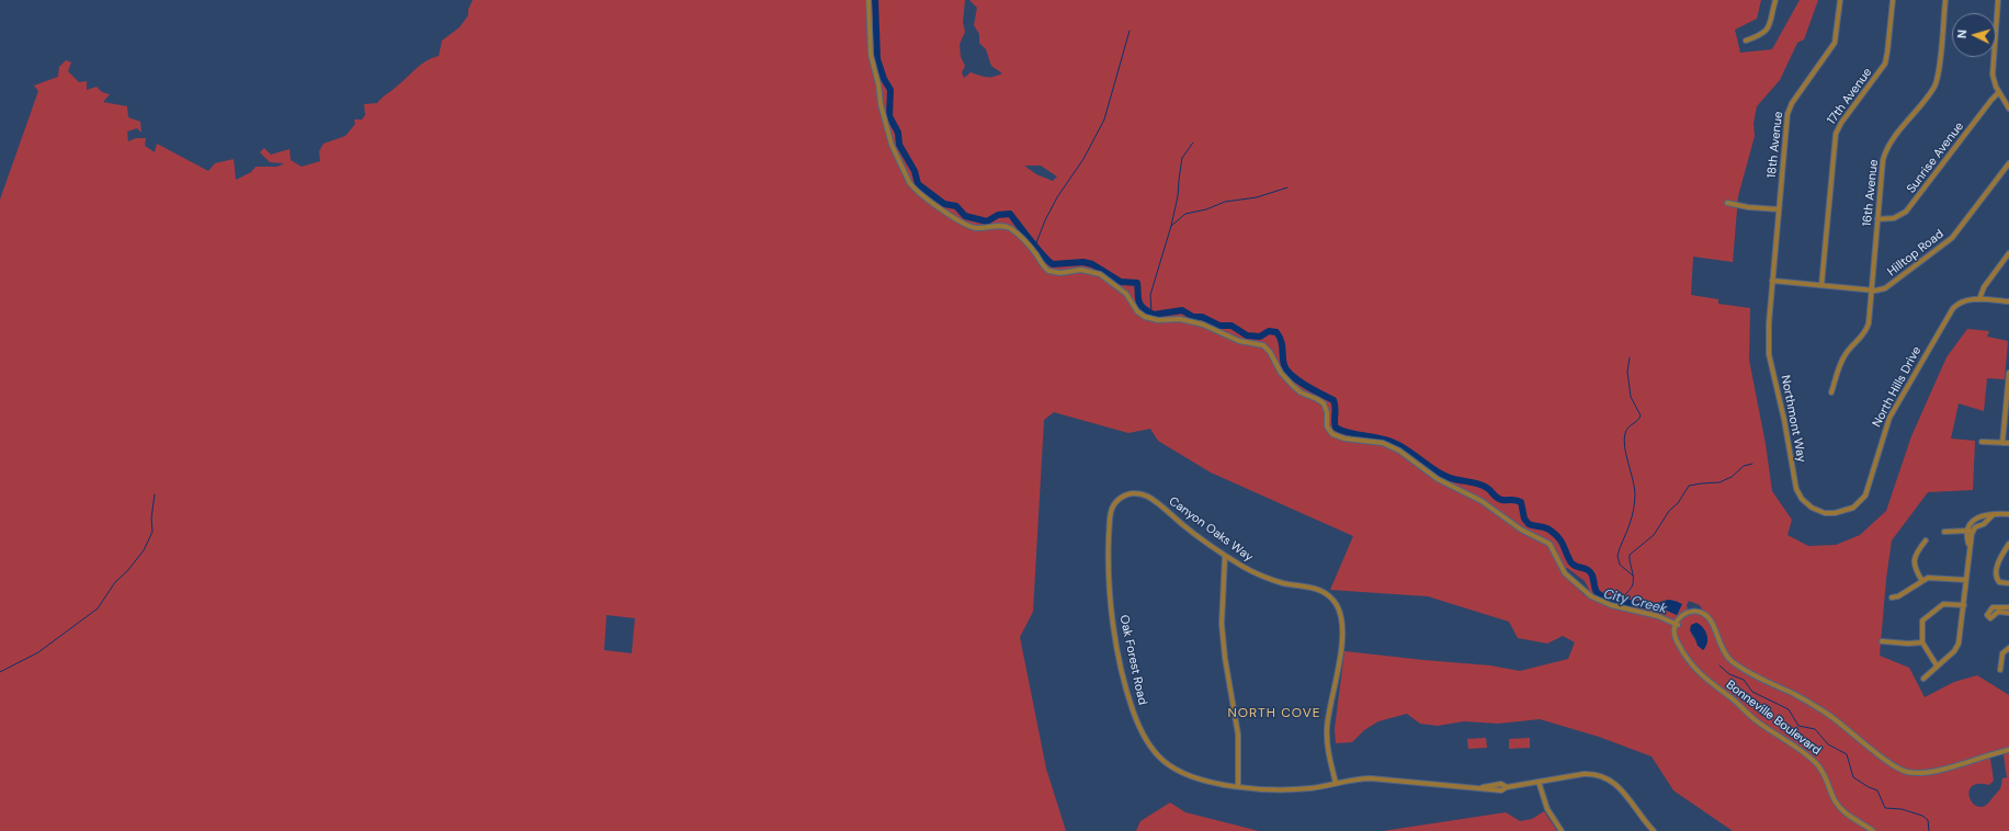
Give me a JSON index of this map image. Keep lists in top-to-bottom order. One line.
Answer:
{"streets":{"street":["17th Avenue","18th Avenue","Sunrise Avenue","16th Avenue","Hilltop Road","North Hills Drive","Northmont Way","Canyon Oaks Way","Oak Forest Road","Bonneville Boulevard"]},"crossings":[["17th Avenue","Hilltop Road"],["18th Avenue","Hilltop Road"],["18th Avenue","Northmont Way"],["Sunrise Avenue","16th Avenue"],["16th Avenue","Hilltop Road"],["Hilltop Road","Northmont Way"],["North Hills Drive","Northmont Way"],["Canyon Oaks Way","Oak Forest Road"]],"districts":["NORTH COVE"],"water":["City Creek"],"north":"left"}
